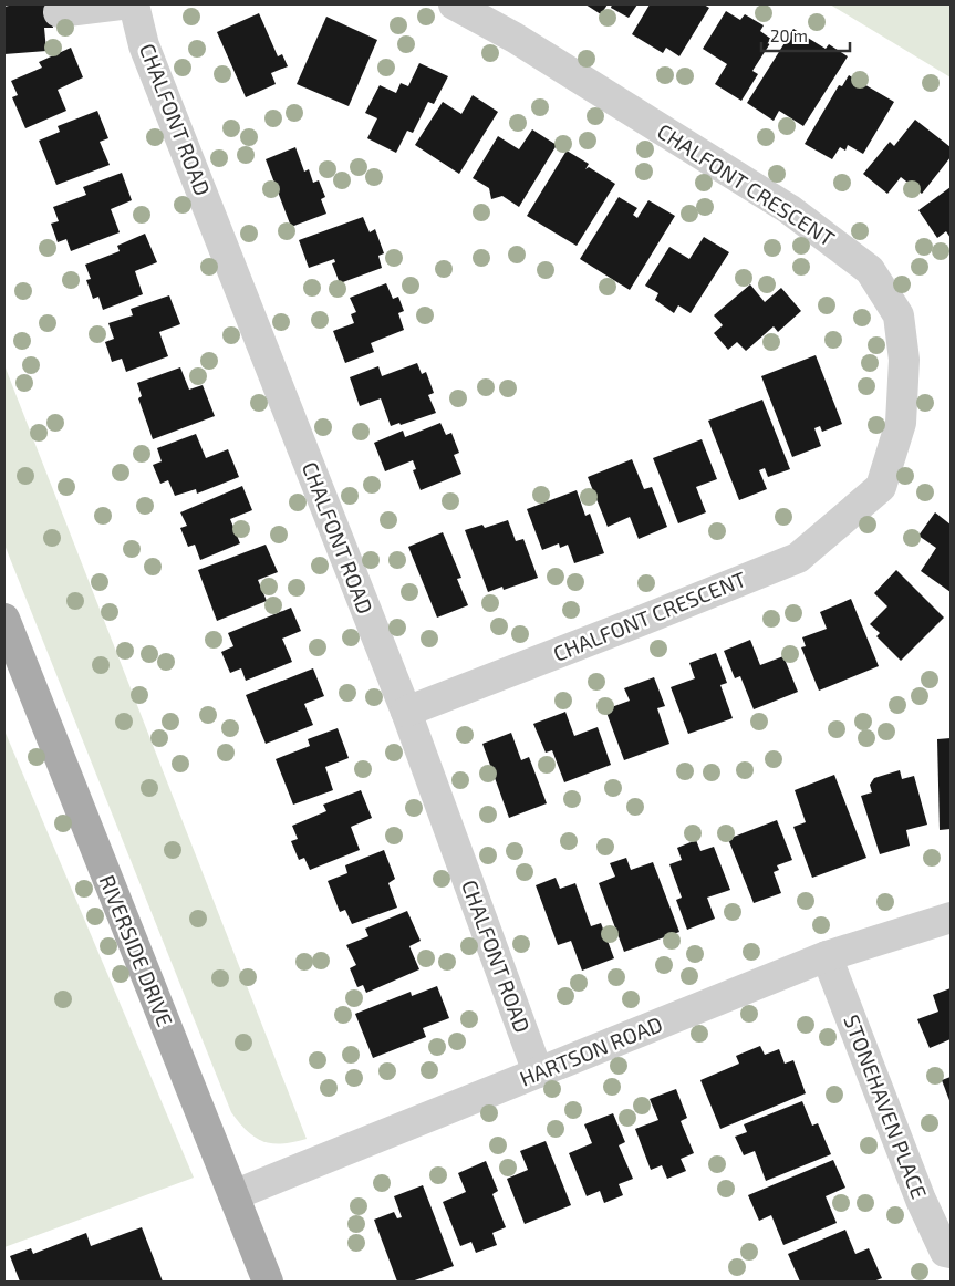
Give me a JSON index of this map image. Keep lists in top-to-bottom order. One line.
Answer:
{"streets":{"main road":["RIVERSIDE DRIVE"],"street":["CHALFONT ROAD","CHALFONT CRESCENT","HARTSON ROAD","STONEHAVEN PLACE"]},"crossings":[["CHALFONT ROAD","CHALFONT CRESCENT"],["CHALFONT ROAD","HARTSON ROAD"],["RIVERSIDE DRIVE","HARTSON ROAD"],["HARTSON ROAD","STONEHAVEN PLACE"]],"scale_bar":"20 m"}
